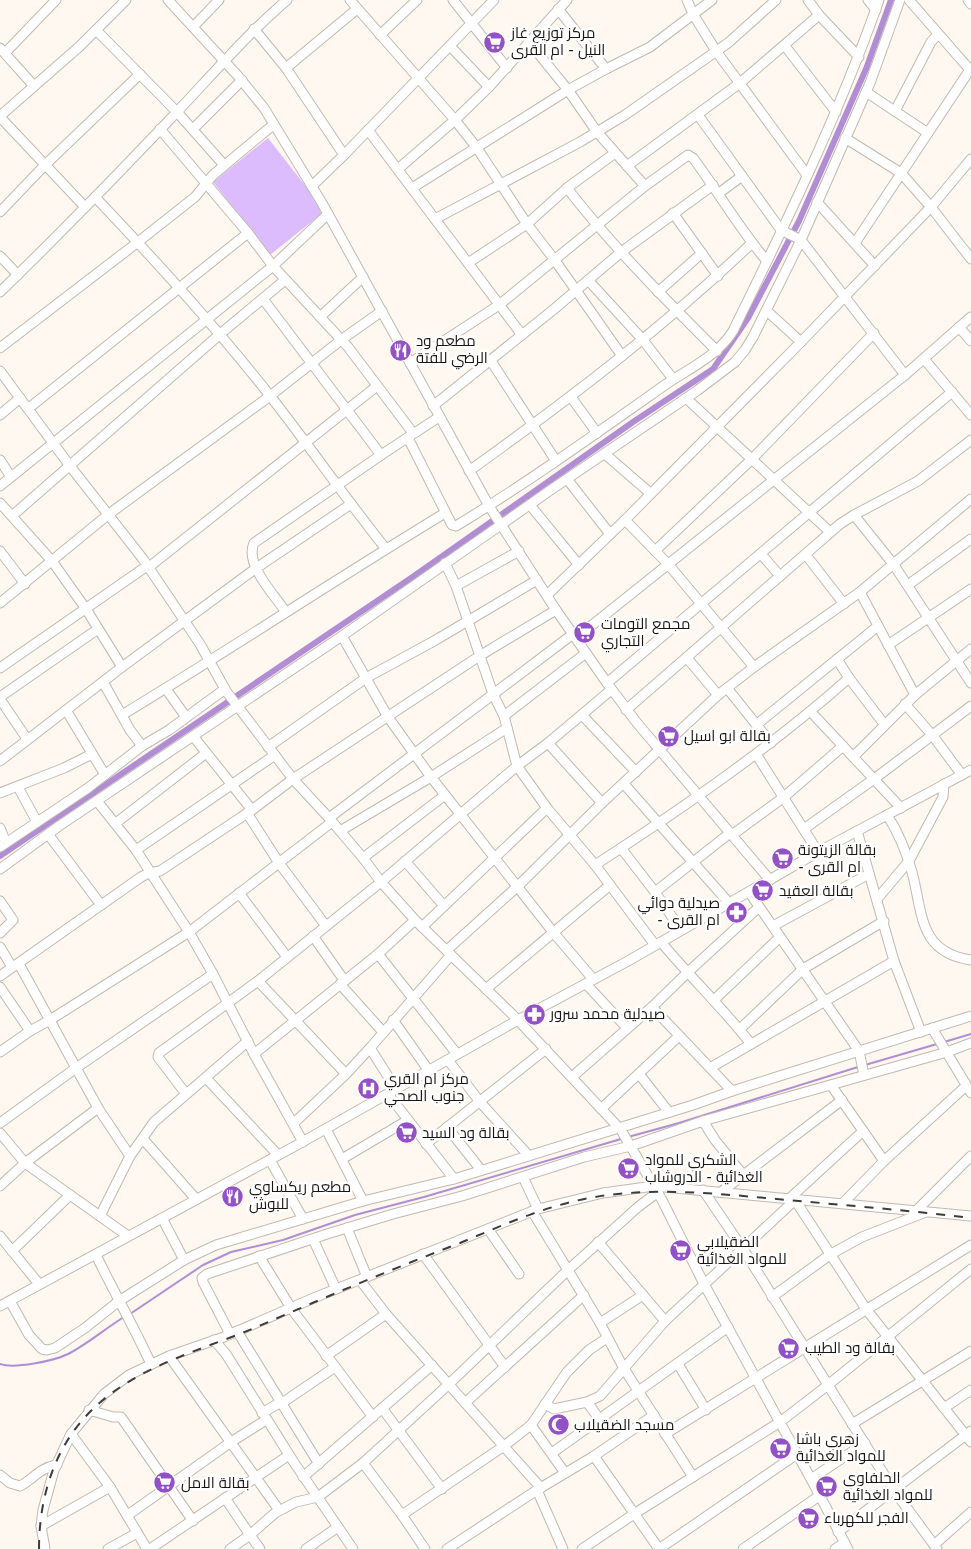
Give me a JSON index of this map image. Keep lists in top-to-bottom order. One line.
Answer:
{"places":{"supermarket":["مركز توزيع غاز النيل - ام القرى","مجمع التومات التجاري","بقالة ابو اسيل","بقالة الزيتونة - ام القرى","بقالة العقيد","بقالة ود السيد","الشكري للمواد الغذائية - الدروشاب","الضقيلابي للمواد الغذائية","بقالة ود الطيب","زهري باشا للمواد الغذائية","بقالة الامل","الحلفاوي للمواد الغذائية","الفجر للكهرباء"],"restaurant":["مطعم ود الرضي للفتة","مطعم ريكساوي للبوش"],"pharmacy":["صيدلية دوائي - ام القرى","صيدلية محمد سرور"],"hospital":["مركز ام القري جنوب الصحي"],"mosque":["مسجد الضقيلاب"]}}
